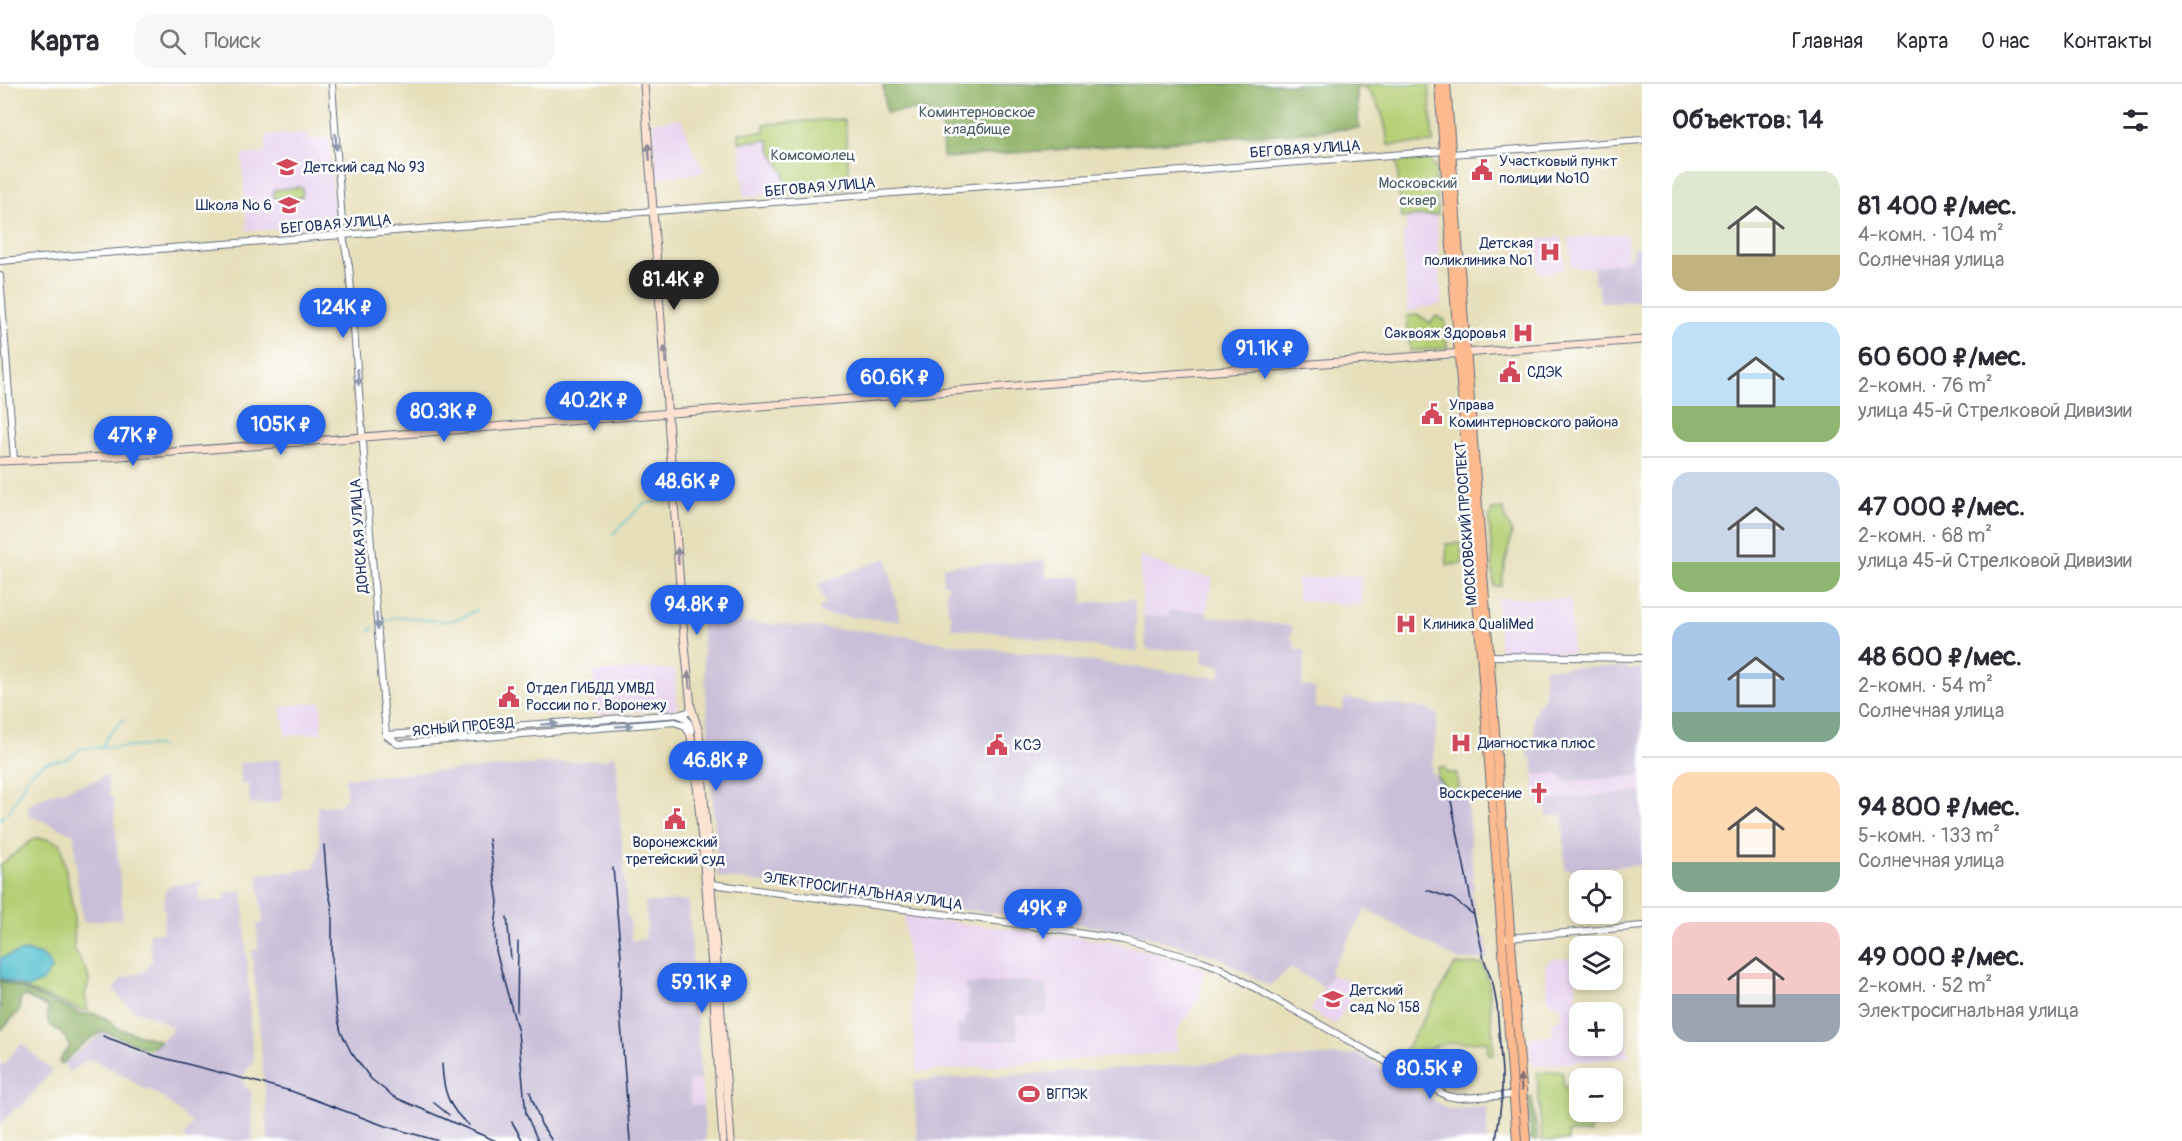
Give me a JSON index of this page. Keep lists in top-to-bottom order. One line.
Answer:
{"streets":{"main road":["МОСКОВСКИЙ ПРОСПЕКТ"],"street":["БЕГОВАЯ УЛИЦА","ДОНСКАЯ УЛИЦА","ЯСНЫЙ ПРОЕЗД","ЭЛЕКТРОСИГНАЛЬНАЯ УЛИЦА"]},"crossings":[["БЕГОВАЯ УЛИЦА","МОСКОВСКИЙ ПРОСПЕКТ"],["БЕГОВАЯ УЛИЦА","ДОНСКАЯ УЛИЦА"],["МОСКОВСКИЙ ПРОСПЕКТ","ЭЛЕКТРОСИГНАЛЬНАЯ УЛИЦА"],["ДОНСКАЯ УЛИЦА","ЯСНЫЙ ПРОЕЗД"]],"one_way":["ДОНСКАЯ УЛИЦА","ЯСНЫЙ ПРОЕЗД"],"parks":["Коминтерновское кладбище","Комсомолец","Московский сквер"],"places":{"school or university":["Детский сад № 93","Школа № 6","Детский сад № 158"],"public building":["Участковый пункт полиции №10","СДЭК","Управа Коминтерновского района","Отдел ГИБДД УМВД России по г. Воронежу","КСЭ","Воронежский третейский суд"],"hospital":["Детская поликлиника №1","Саквояж Здоровья","Клиника QualiMed","Диагностика плюс"],"church":["Воскресение"],"sports":["ВГПЭК"]},"page":{"header":"Карта","search":"Поиск","nav":["Главная","Карта","О нас","Контакты"],"heading":"Объектов: 14","list":[{"name":"81 400 ₽/мес.","note":"4-комн. · 104 m² · Солнечная улица"},{"name":"60 600 ₽/мес.","note":"2-комн. · 76 m² · улица 45-й Стрелковой Дивизии"},{"name":"47 000 ₽/мес.","note":"2-комн. · 68 m² · улица 45-й Стрелковой Дивизии"},{"name":"48 600 ₽/мес.","note":"2-комн. · 54 m² · Солнечная улица"},{"name":"94 800 ₽/мес.","note":"5-комн. · 133 m² · Солнечная улица"},{"name":"49 000 ₽/мес.","note":"2-комн. · 52 m² · Электросигнальная улица"}],"price":["81.4K ₽","124K ₽","91.1K ₽","60.6K ₽","40.2K ₽","80.3K ₽","105K ₽","47K ₽","48.6K ₽","94.8K ₽","46.8K ₽","49K ₽","59.1K ₽","80.5K ₽"],"map_buttons":["+","−"]}}
